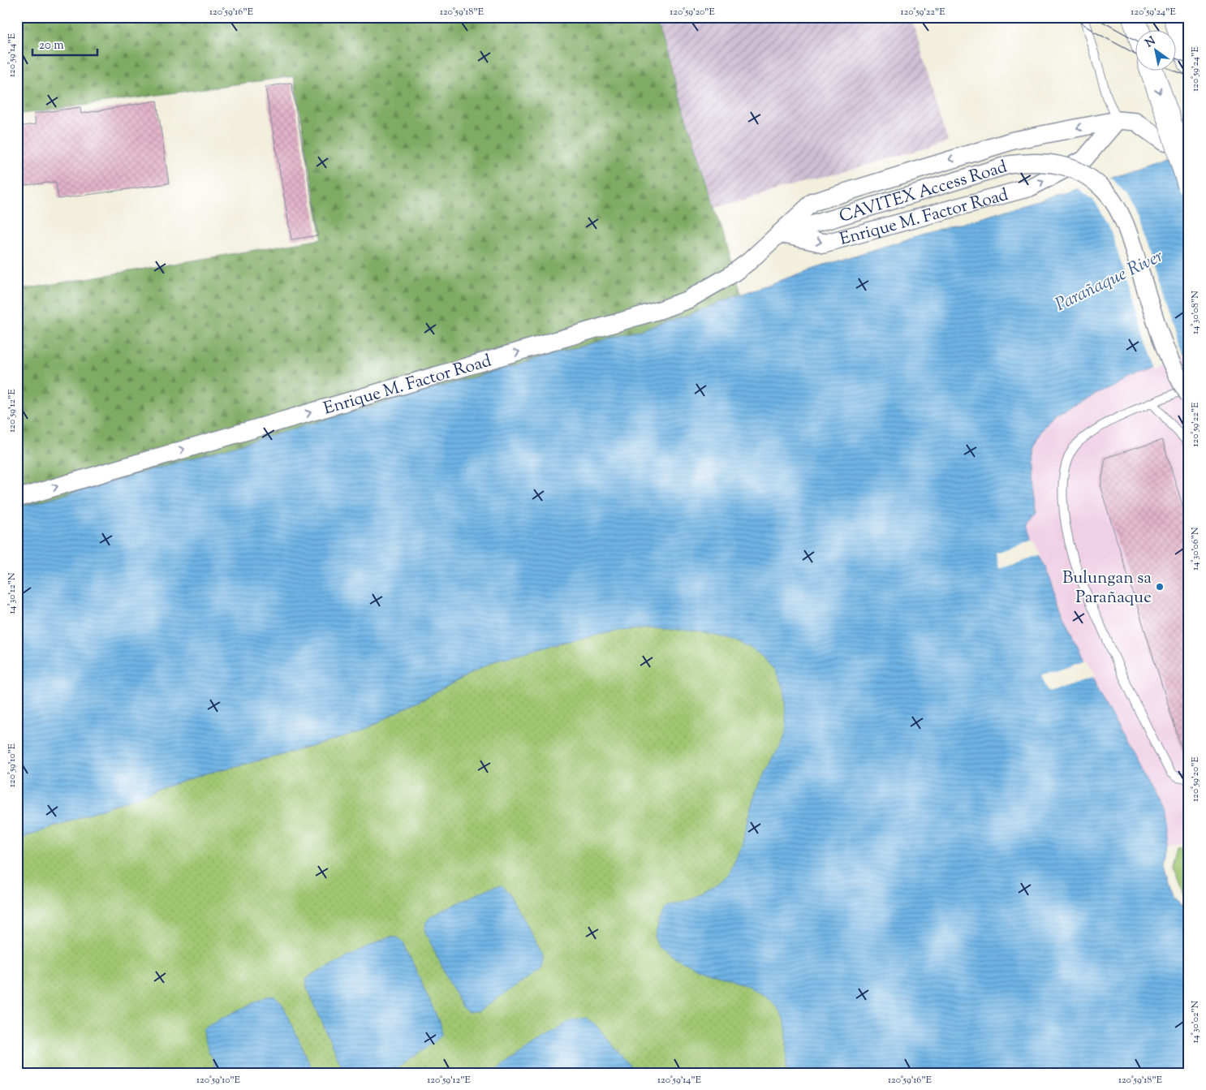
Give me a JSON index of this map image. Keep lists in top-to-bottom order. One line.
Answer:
{"streets":{"street":["CAVITEX Access Road","Enrique M. Factor Road"]},"crossings":[["CAVITEX Access Road","Enrique M. Factor Road"]],"water":["Parañaque River"],"places":["Bulungan sa Parañaque"],"scale_bar":"20 m","north":"top left","coordinates":["120°59'16\"E","120°59'18\"E","120°59'20\"E","120°59'22\"E","120°59'24\"E","120°59'14\"E","14°30'08\"N","120°59'12\"E","14°30'06\"N","14°30'12\"N","120°59'10\"E","14°30'02\"N"]}
